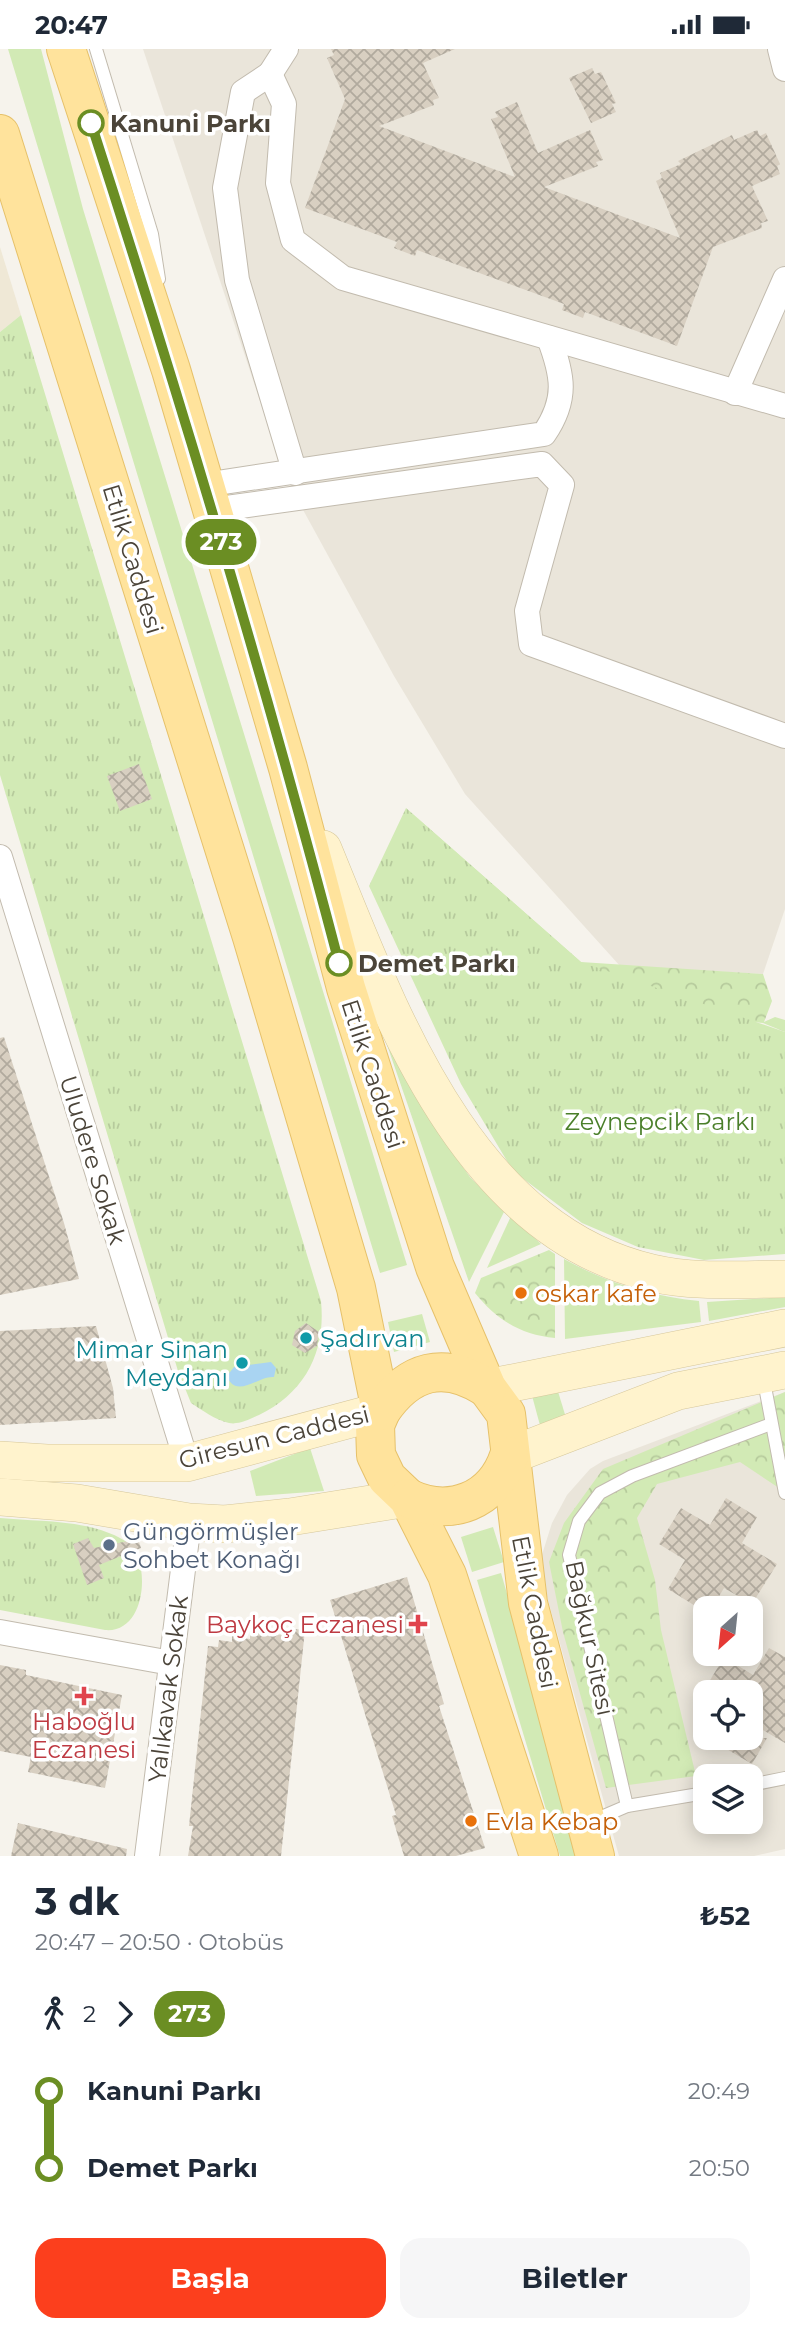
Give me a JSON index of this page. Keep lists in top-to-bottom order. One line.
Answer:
{"streets":{"main road":["Etlik Caddesi","Giresun Caddesi"],"street":["Uludere Sokak","Yalıkavak Sokak"],"lane":["Bağkur Sitesi"]},"crossings":[["Etlik Caddesi","Giresun Caddesi"],["Uludere Sokak","Giresun Caddesi"]],"parks":["Zeynepcik Parkı"],"places":{"other":["Kanuni Parkı","Demet Parkı","oskar kafe","Şadırvan","Mimar Sinan Meydanı","Güngörmüşler Sohbet Konağı","Evla Kebap"],"health":["Baykoç Eczanesi","Haboğlu Eczanesi"]},"lines":["bus line 273"],"north":"bottom left","page":{"status":"20:47","on_map":"273","heading":["3 dk","20:47 – 20:50 · Otobüs","₺52"],"legs":["2","273"],"list":[{"name":"Kanuni Parkı","value":"20:49"},{"name":"Demet Parkı","value":"20:50"}],"buttons":["Başla","Biletler"]}}
